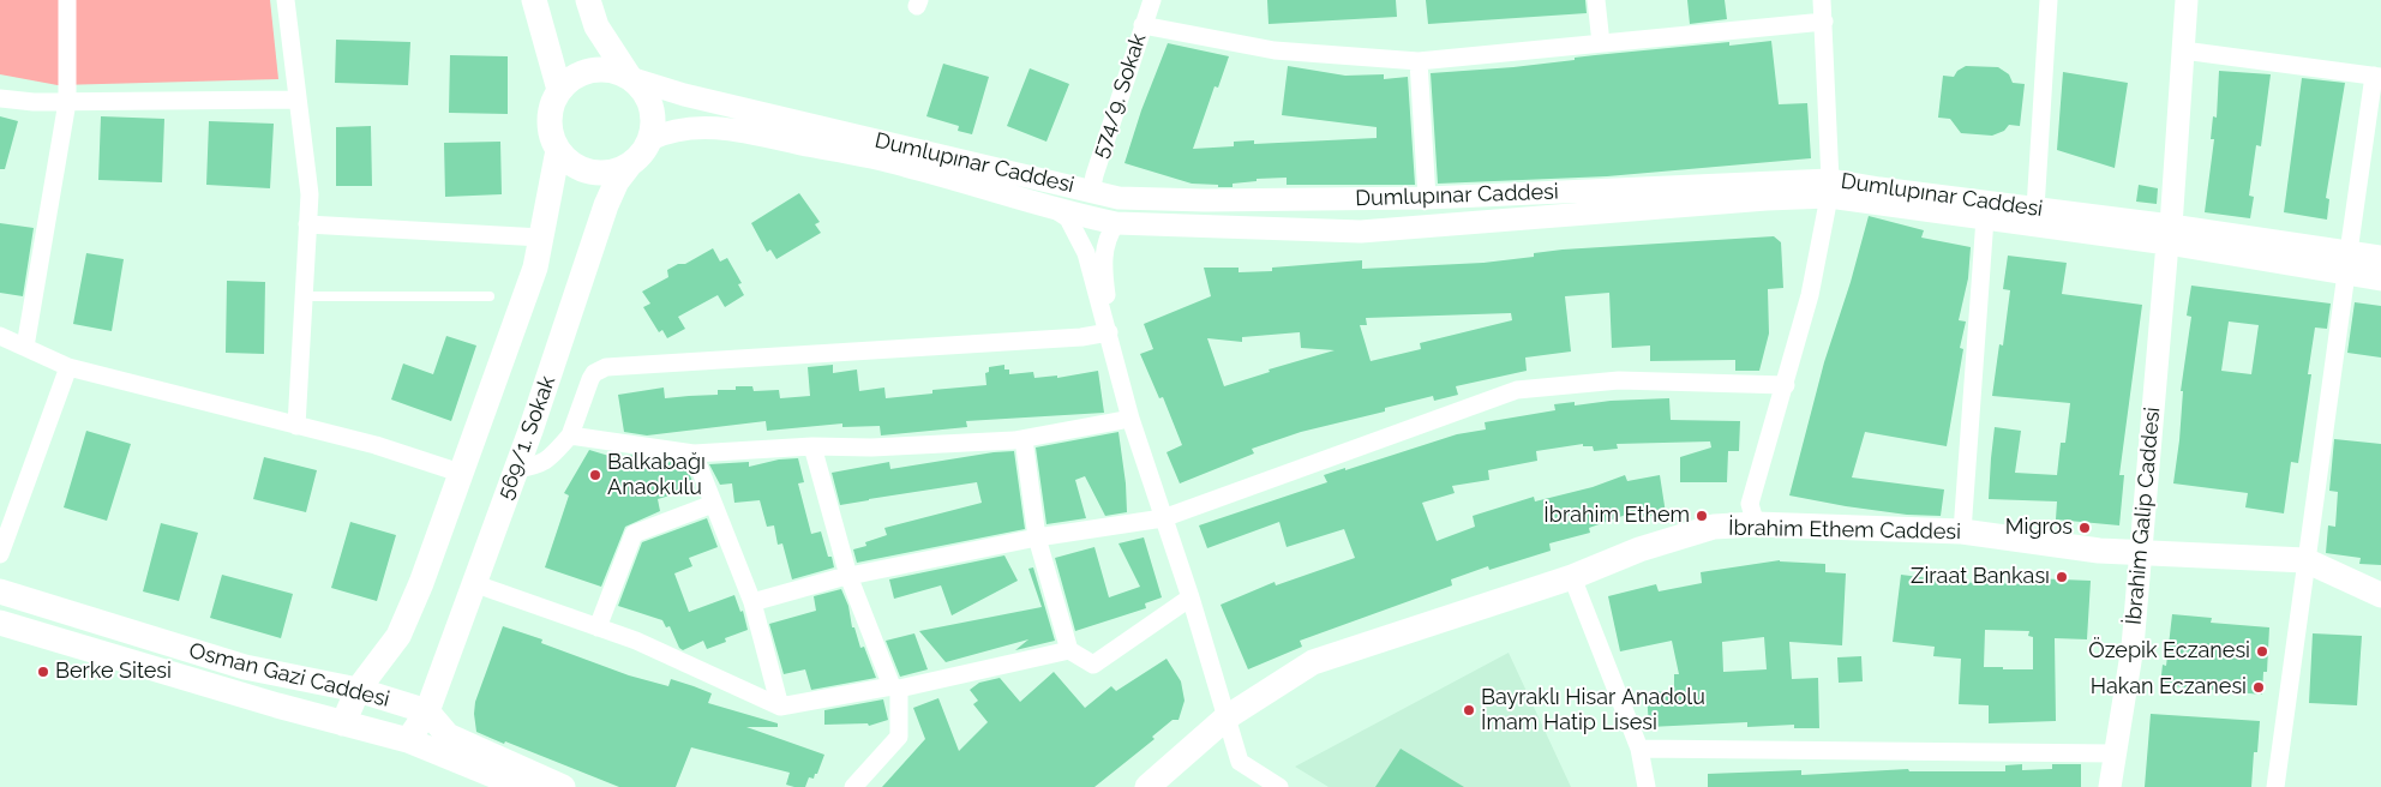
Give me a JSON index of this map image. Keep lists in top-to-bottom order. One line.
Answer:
{"streets":{"main road":["569/1. Sokak","İbrahim Ethem Caddesi","Osman Gazi Caddesi"],"street":["574/9. Sokak","Dumlupınar Caddesi","İbrahim Galip Caddesi"]},"crossings":[["574/9. Sokak","Dumlupınar Caddesi"],["Dumlupınar Caddesi","569/1. Sokak"],["Dumlupınar Caddesi","İbrahim Galip Caddesi"],["569/1. Sokak","Osman Gazi Caddesi"],["İbrahim Galip Caddesi","İbrahim Ethem Caddesi"]],"places":["Balkabağı Anaokulu","İbrahim Ethem","Migros","Ziraat Bankası","Özepik Eczanesi","Berke Sitesi","Hakan Eczanesi","Bayraklı Hisar Anadolu İmam Hatip Lisesi"]}
